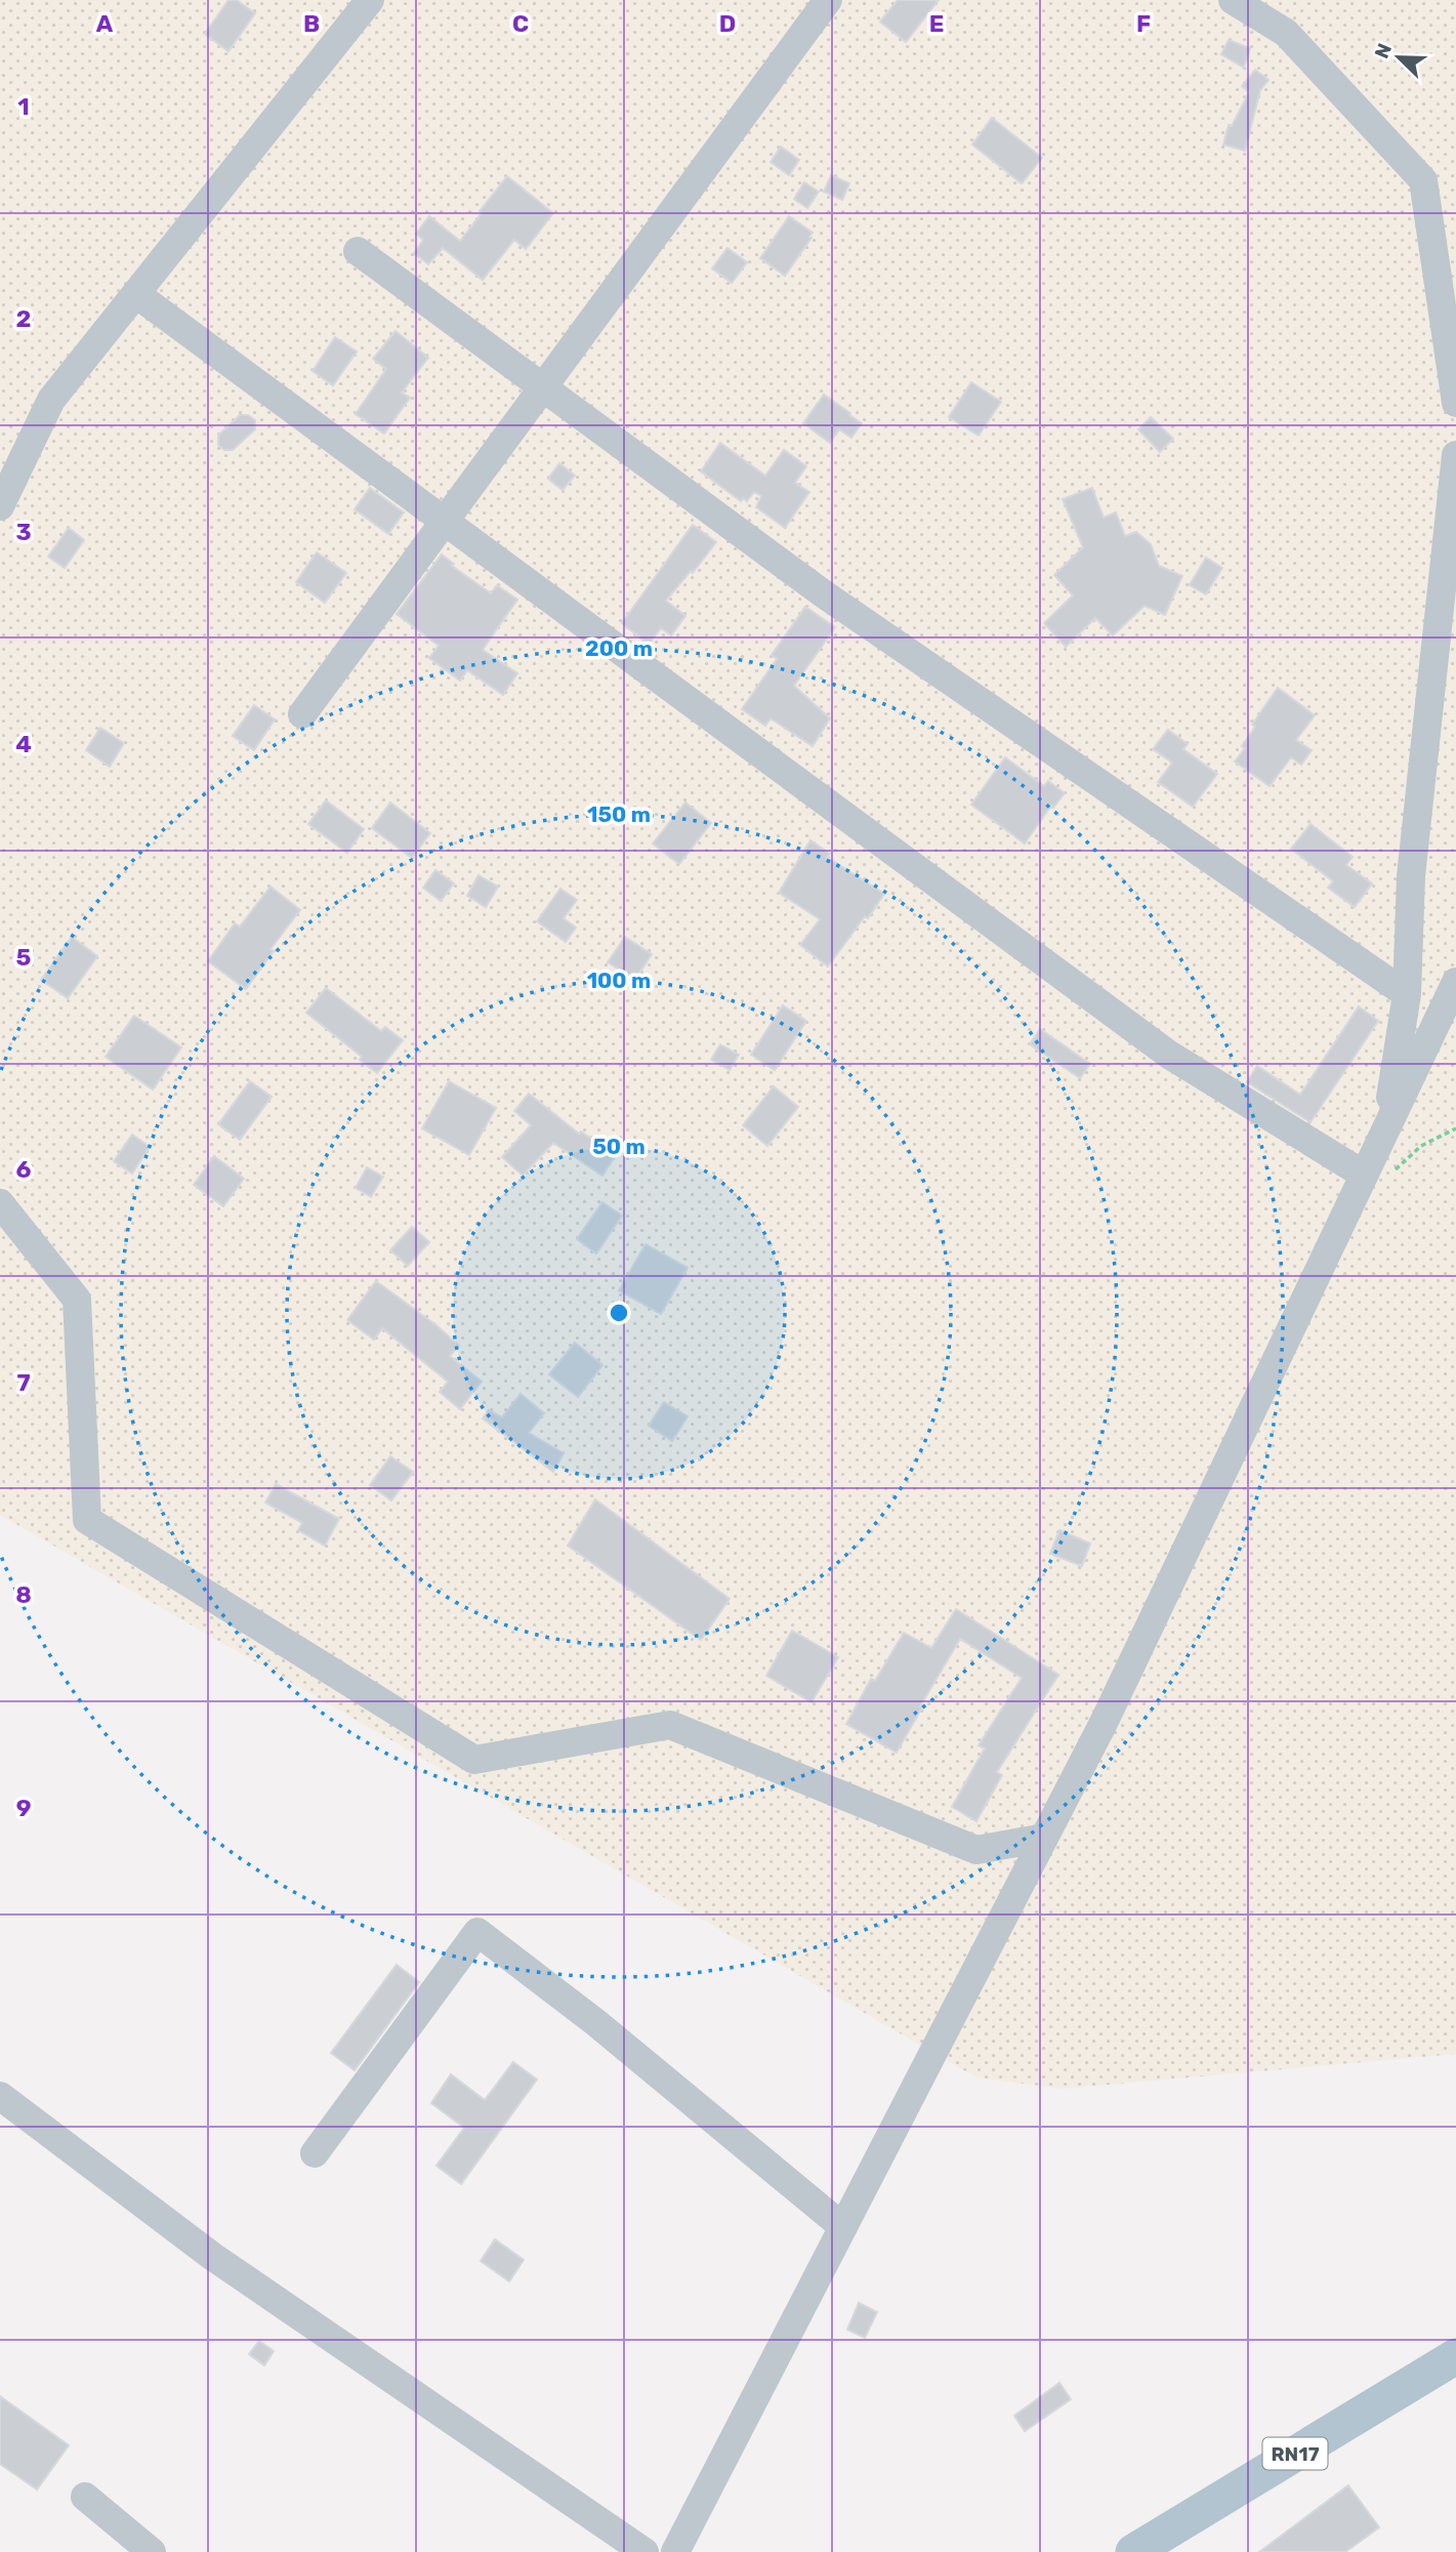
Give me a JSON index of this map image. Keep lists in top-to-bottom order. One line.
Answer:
{"streets":{"main road":["RN17"]},"north":"top left","grid":{"columns":["A","B","C","D","E","F"],"rows":["1","2","3","4","5","6","7","8","9"]},"rings":["200 m","150 m","100 m","50 m"]}
